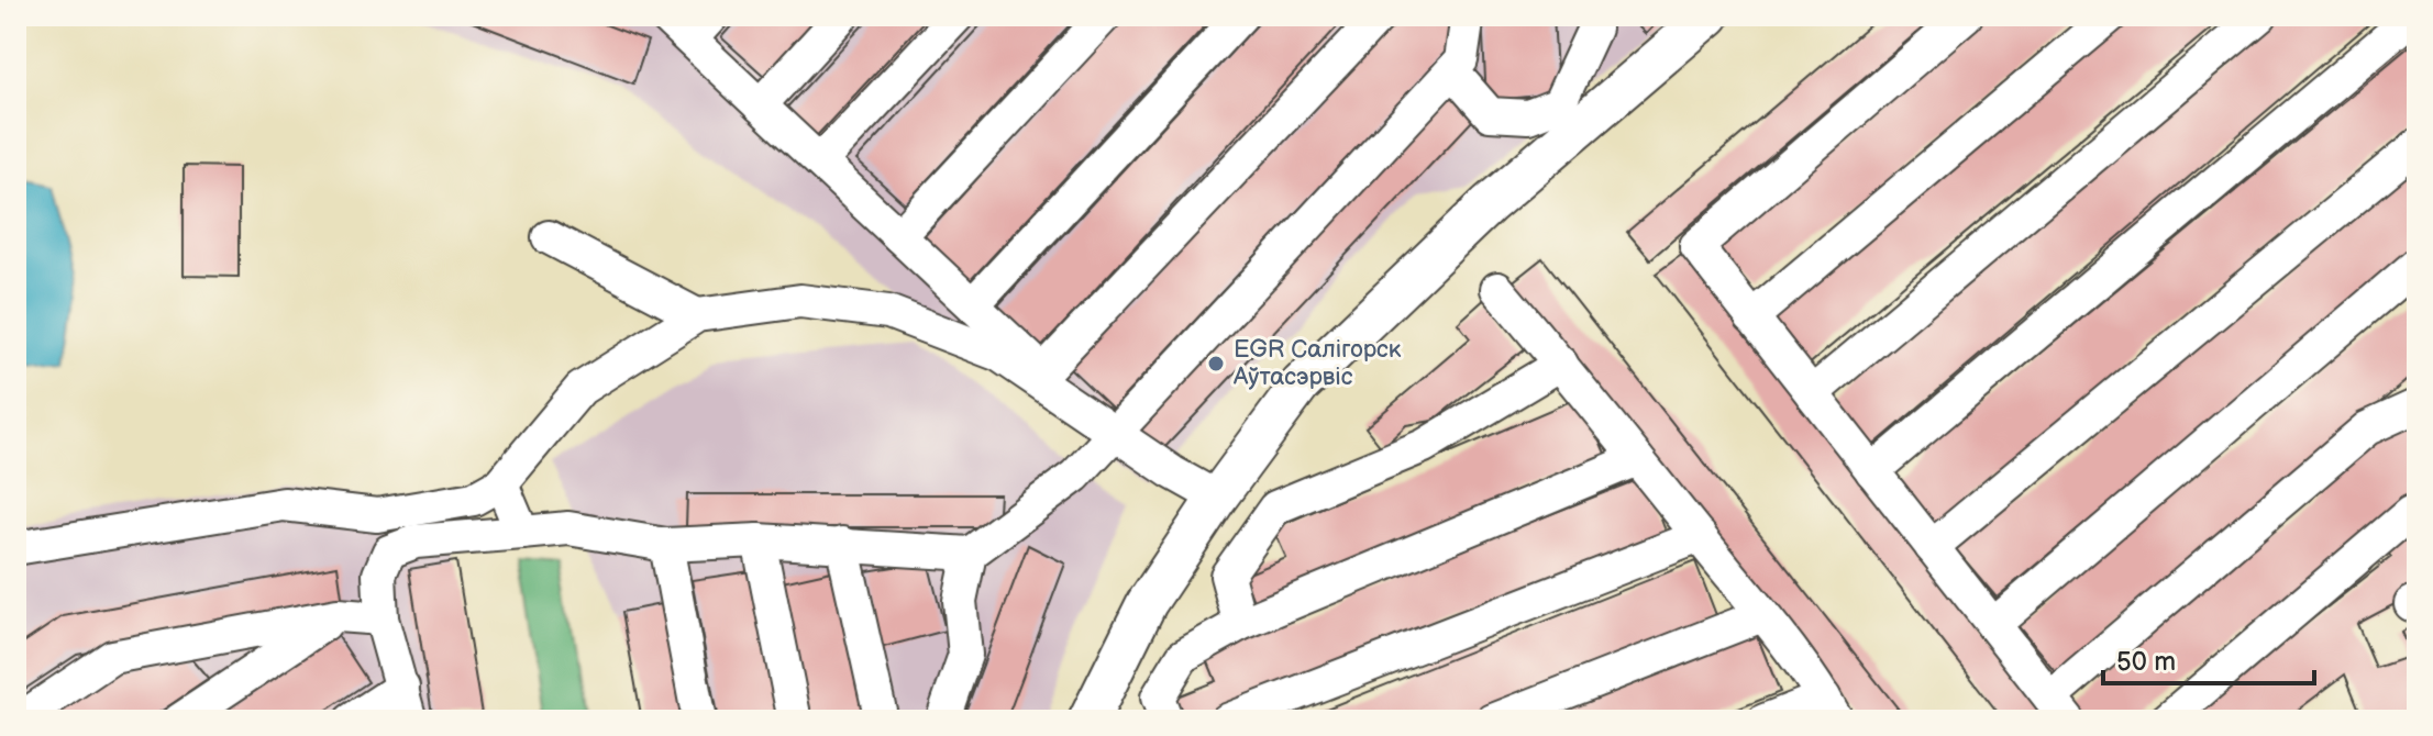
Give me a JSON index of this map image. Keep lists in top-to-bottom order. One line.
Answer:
{"places":["EGR Салігорск Аўтасэрвіс"],"scale_bar":"50 m"}
